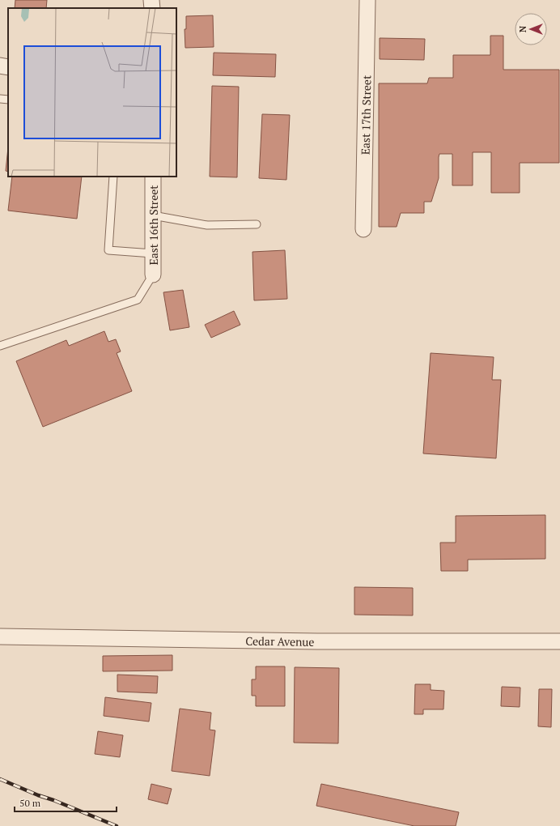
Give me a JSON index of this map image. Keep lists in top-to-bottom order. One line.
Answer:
{"streets":{"street":["East 17th Street","East 16th Street","Cedar Avenue"]},"scale_bar":"50 m","north":"left"}
